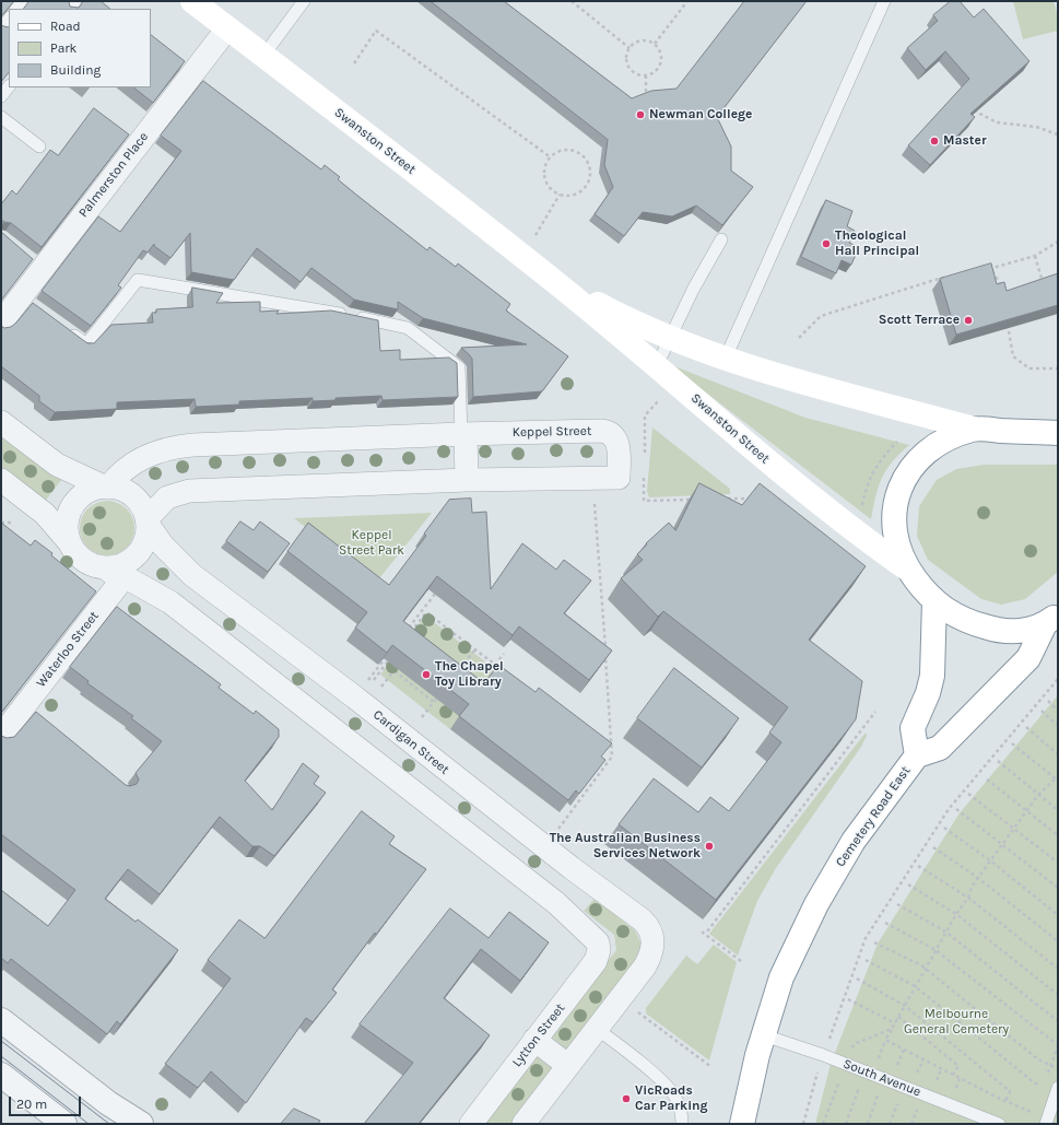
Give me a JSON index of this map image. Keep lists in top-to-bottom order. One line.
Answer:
{"streets":{"main road":["Swanston Street","Cemetery Road East"],"street":["Palmerston Place","Keppel Street","Waterloo Street","Cardigan Street","Lytton Street"],"lane":["South Avenue"]},"crossings":[["Swanston Street","Palmerston Place"],["Keppel Street","Waterloo Street"],["Keppel Street","Cardigan Street"],["Waterloo Street","Cardigan Street"],["Cemetery Road East","South Avenue"]],"parks":["Keppel Street Park","Melbourne General Cemetery"],"places":["Newman College","Master","Theological Hall Principal","Scott Terrace","The Chapel Toy Library","The Australian Business Services Network","VicRoads Car Parking"],"legend":["Road","Park","Building"],"scale_bar":"20 m"}
